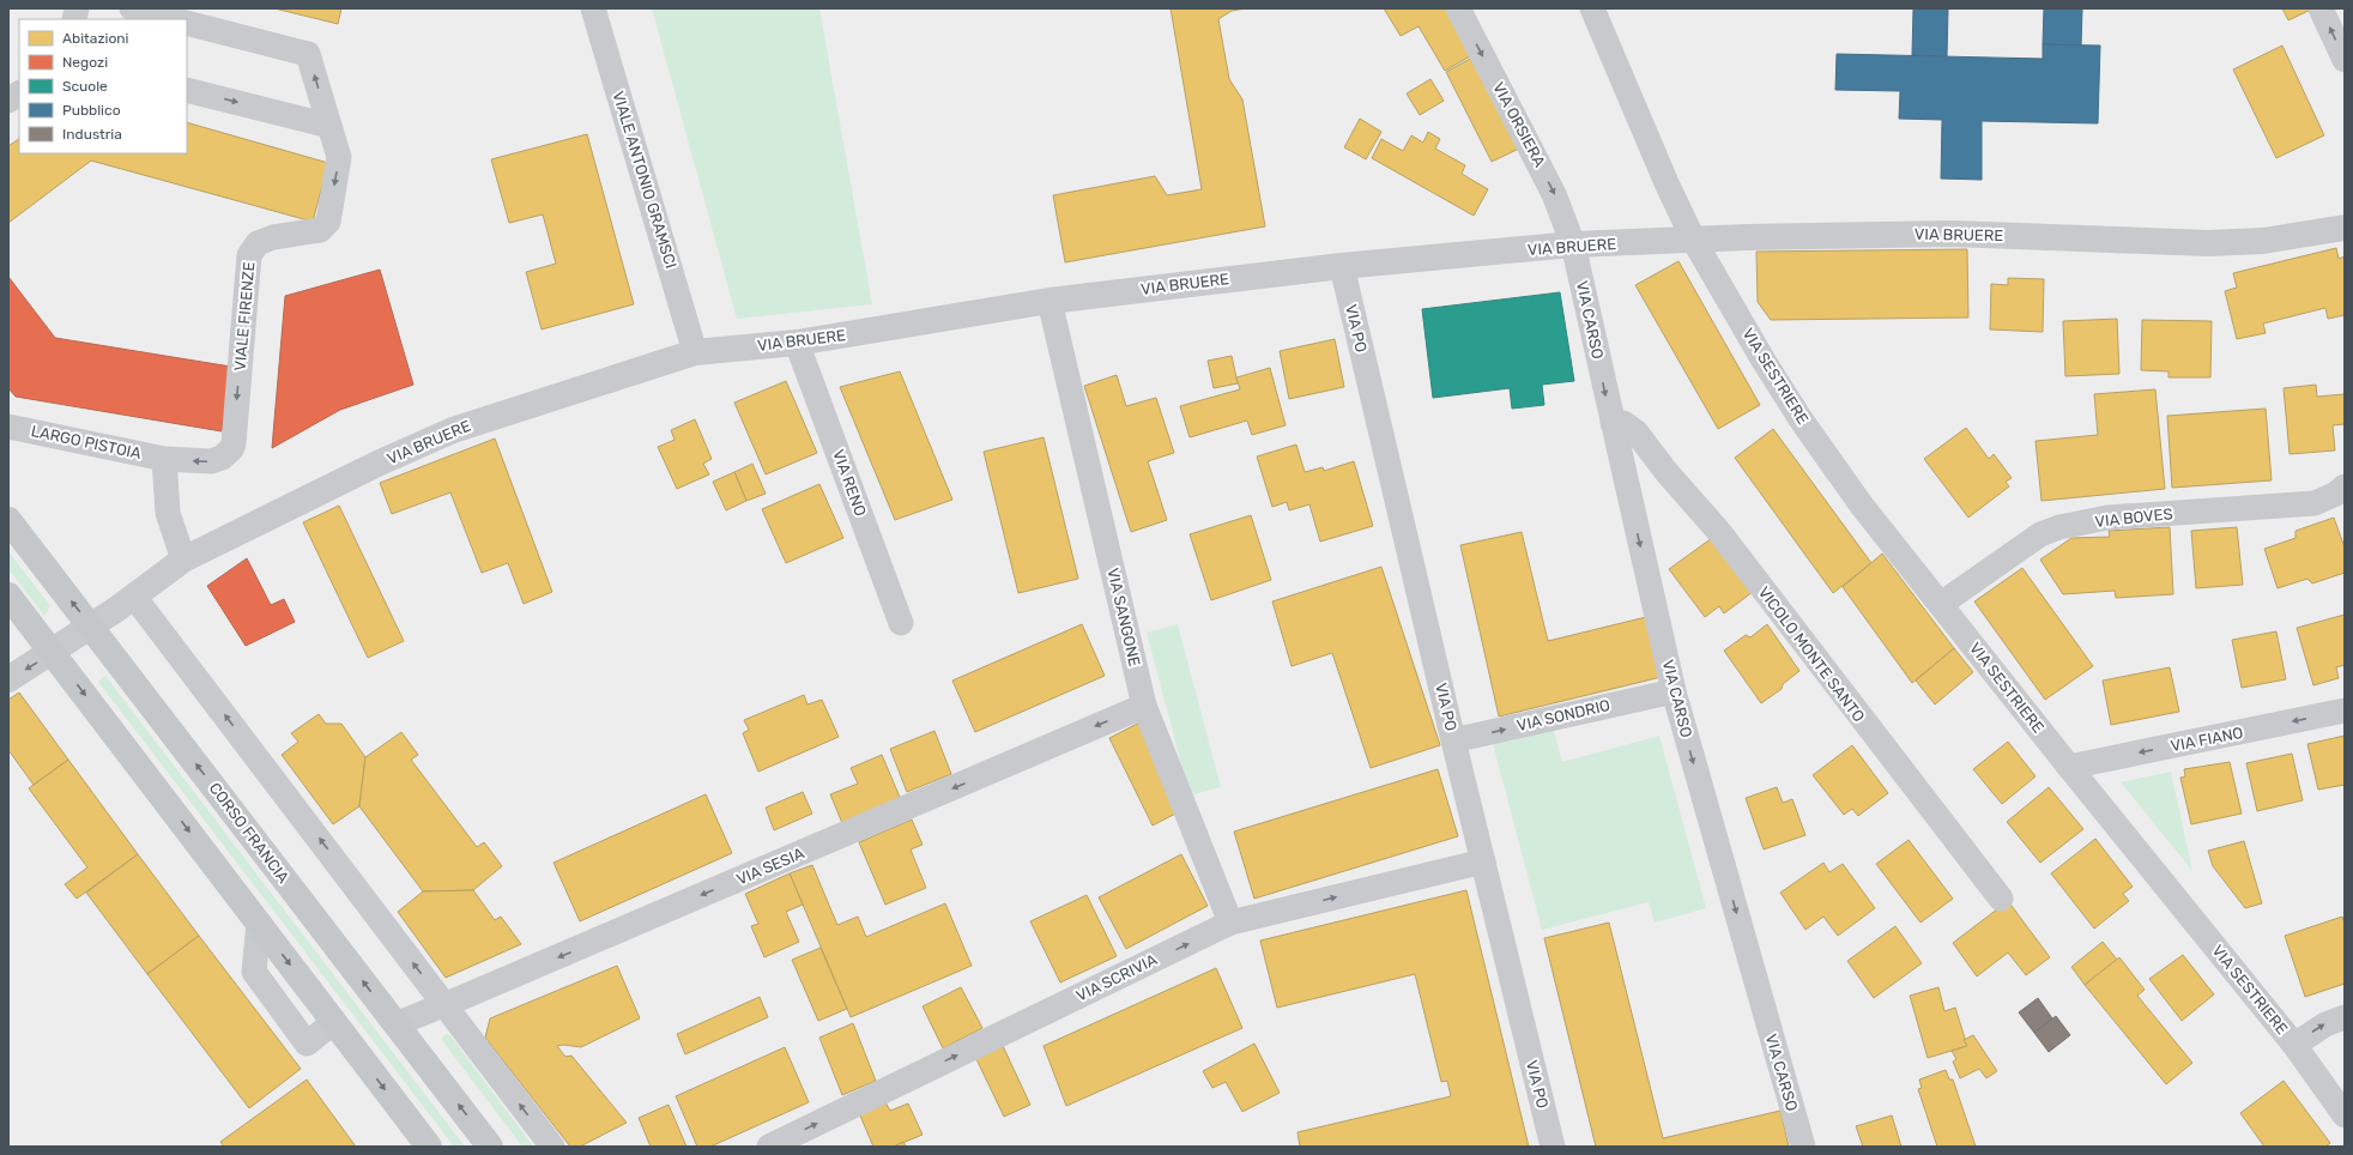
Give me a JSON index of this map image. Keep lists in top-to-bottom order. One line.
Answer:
{"streets":{"main road":["CORSO FRANCIA"],"street":["VIA ORSIERA","VIALE ANTONIO GRAMSCI","VIA BRUERE","VIALE FIRENZE","VIA CARSO","VIA PO","VIA SESTRIERE","LARGO PISTOIA","VIA RENO","VIA BOVES","VIA SANGONE","VICOLO MONTE SANTO","VIA SONDRIO","VIA FIANO","VIA SESIA","VIA SCRIVIA"]},"crossings":[["VIA ORSIERA","VIA BRUERE"],["VIA ORSIERA","VIA CARSO"],["VIALE ANTONIO GRAMSCI","VIA BRUERE"],["VIA BRUERE","VIA CARSO"],["VIA BRUERE","VIA PO"],["VIA BRUERE","VIA SESTRIERE"],["VIA BRUERE","VIA RENO"],["VIA BRUERE","VIA SANGONE"],["VIA BRUERE","CORSO FRANCIA"],["VIALE FIRENZE","LARGO PISTOIA"],["VIA CARSO","VICOLO MONTE SANTO"],["VIA CARSO","VIA SONDRIO"],["VIA PO","VIA SONDRIO"],["VIA PO","VIA SCRIVIA"],["VIA SESTRIERE","VIA BOVES"],["VIA SESTRIERE","VIA FIANO"],["VIA SANGONE","VIA SESIA"],["VIA SANGONE","VIA SCRIVIA"],["CORSO FRANCIA","VIA SESIA"]],"one_way":["VIA ORSIERA","VIA CARSO","VIA SONDRIO","VIA FIANO","VIA SESIA","VIA SCRIVIA"],"legend":["Abitazioni","Negozi","Scuole","Pubblico","Industria"]}
